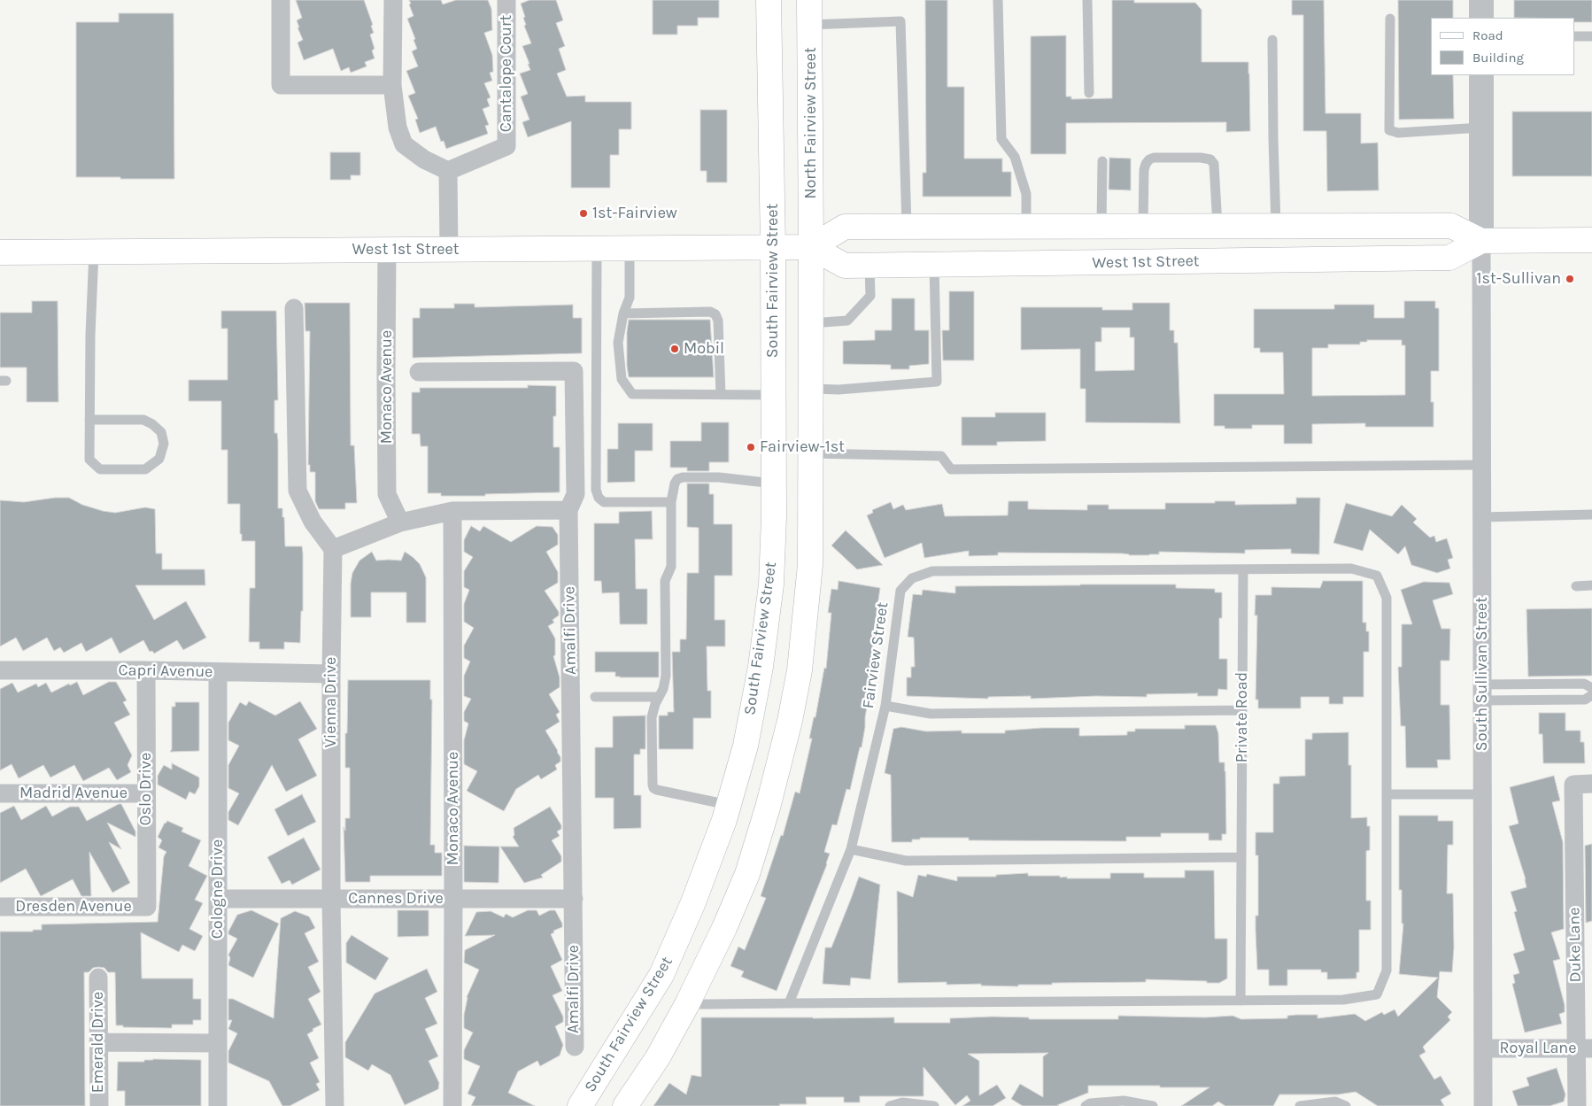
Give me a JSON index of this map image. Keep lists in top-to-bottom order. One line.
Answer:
{"streets":{"main road":["North Fairview Street","West 1st Street","South Fairview Street"],"street":["Cantalope Court","Monaco Avenue","Amalfi Drive","Capri Avenue","South Sullivan Street","Vienna Drive","Oslo Drive","Madrid Avenue","Cologne Drive","Cannes Drive","Dresden Avenue","Duke Lane","Emerald Drive","Royal Lane"],"lane":["Fairview Street","Private Road"]},"crossings":[["North Fairview Street","West 1st Street"],["West 1st Street","South Fairview Street"],["West 1st Street","Monaco Avenue"],["West 1st Street","South Sullivan Street"],["Monaco Avenue","Cannes Drive"],["Amalfi Drive","Cannes Drive"],["Fairview Street","Private Road"],["Capri Avenue","Vienna Drive"],["Capri Avenue","Oslo Drive"],["Capri Avenue","Cologne Drive"],["South Sullivan Street","Royal Lane"],["Vienna Drive","Cannes Drive"],["Oslo Drive","Madrid Avenue"],["Oslo Drive","Dresden Avenue"],["Cologne Drive","Cannes Drive"],["Duke Lane","Royal Lane"]],"places":["1st-Fairview","1st-Sullivan","Mobil","Fairview-1st"],"legend":["Road","Building"]}
